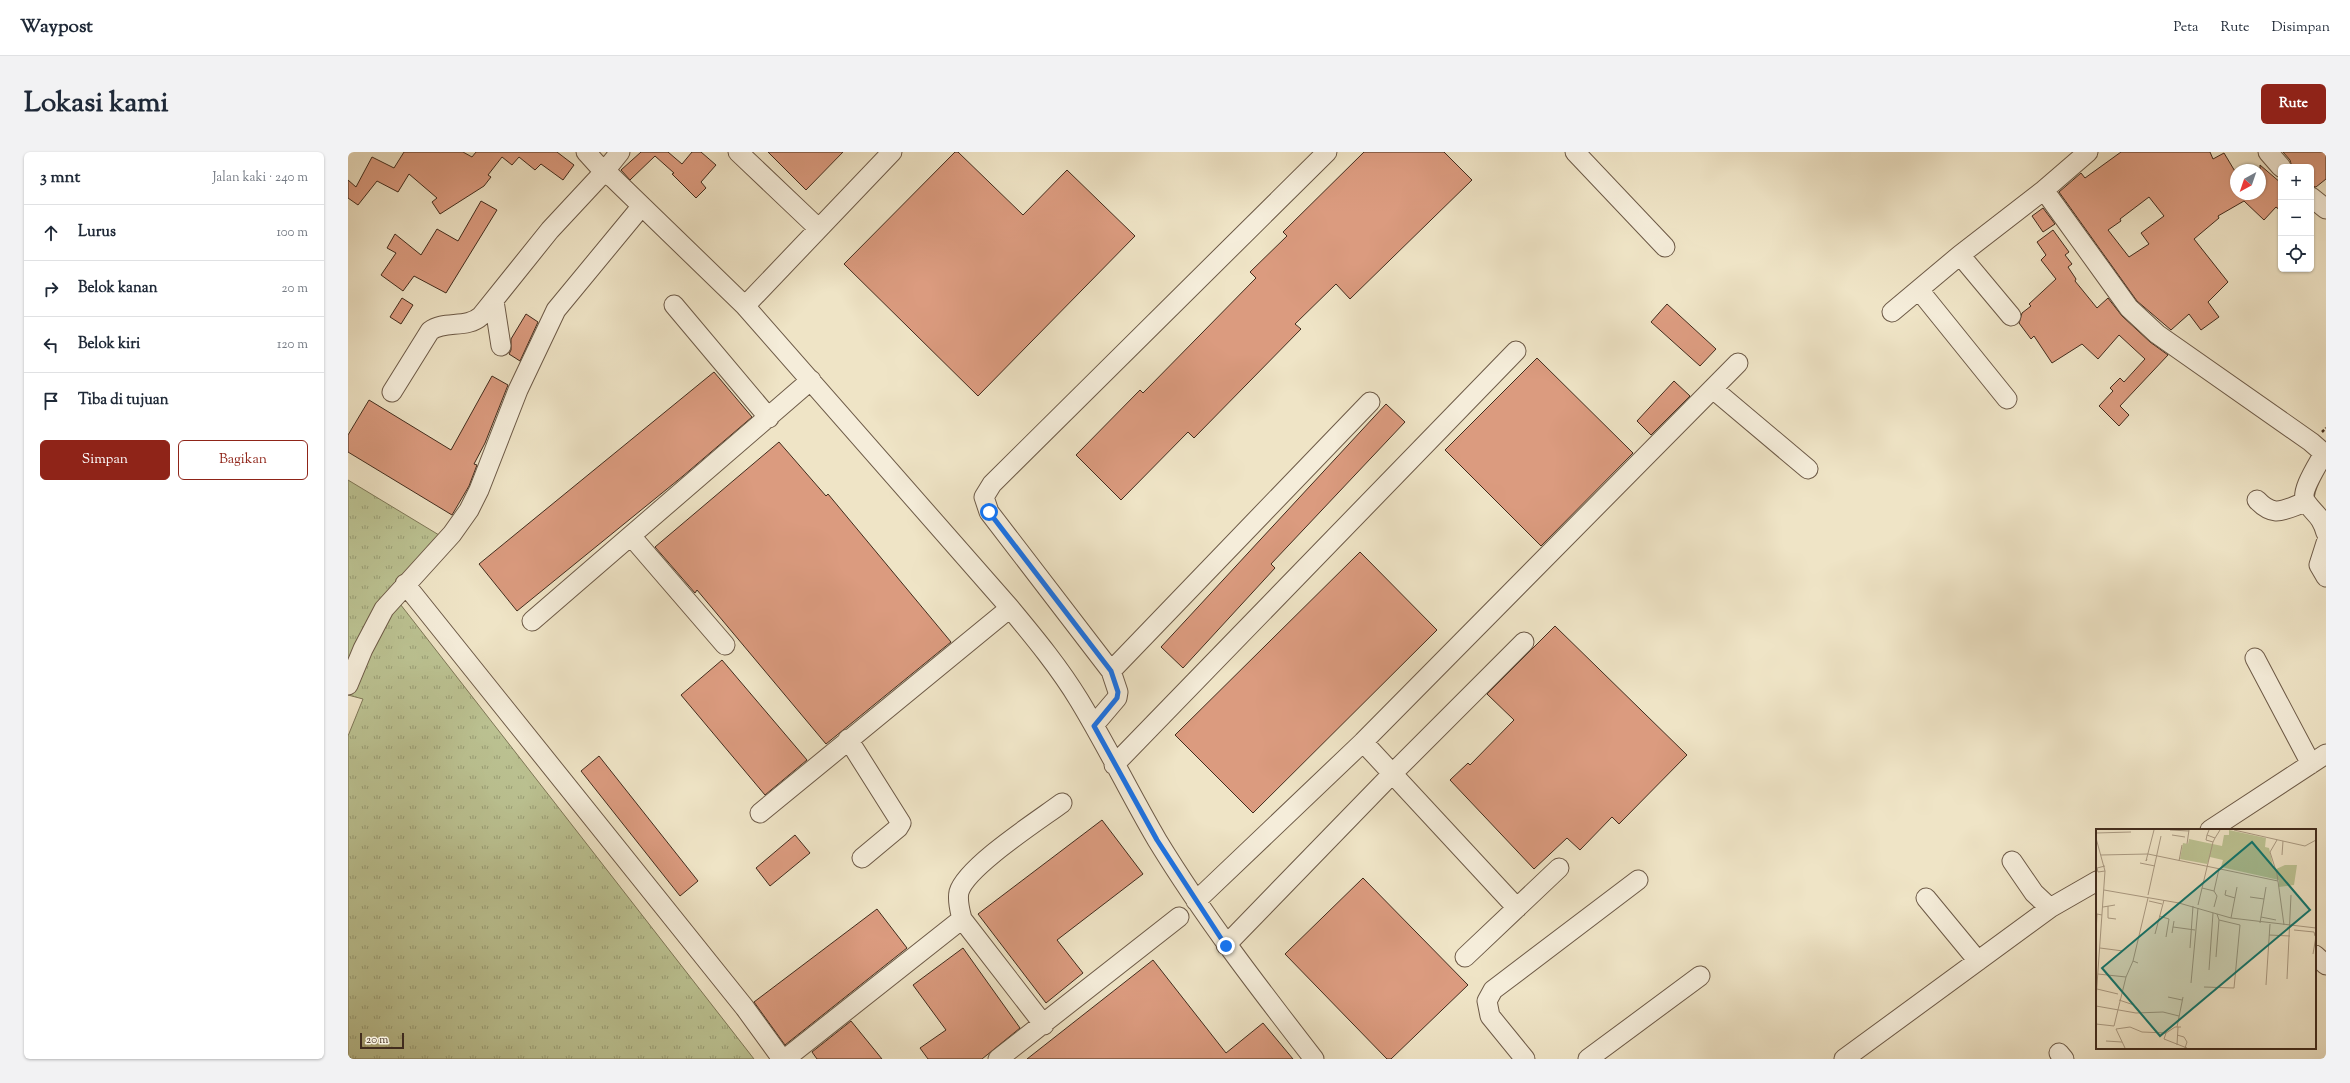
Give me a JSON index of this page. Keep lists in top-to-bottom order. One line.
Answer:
{"scale_bar":"20 m","north":"bottom left","page":{"header":"Waypost","nav":["Peta","Rute","Disimpan"],"title":"Lokasi kami","buttons":["Rute",["Simpan","Bagikan"]],"heading":["3 mnt","Jalan kaki · 240 m"],"map_buttons":["+","−"],"list":[["Lurus","100 m"],["Belok kanan","20 m"],["Belok kiri","120 m"],"Tiba di tujuan"],"scale":"20 m"}}
